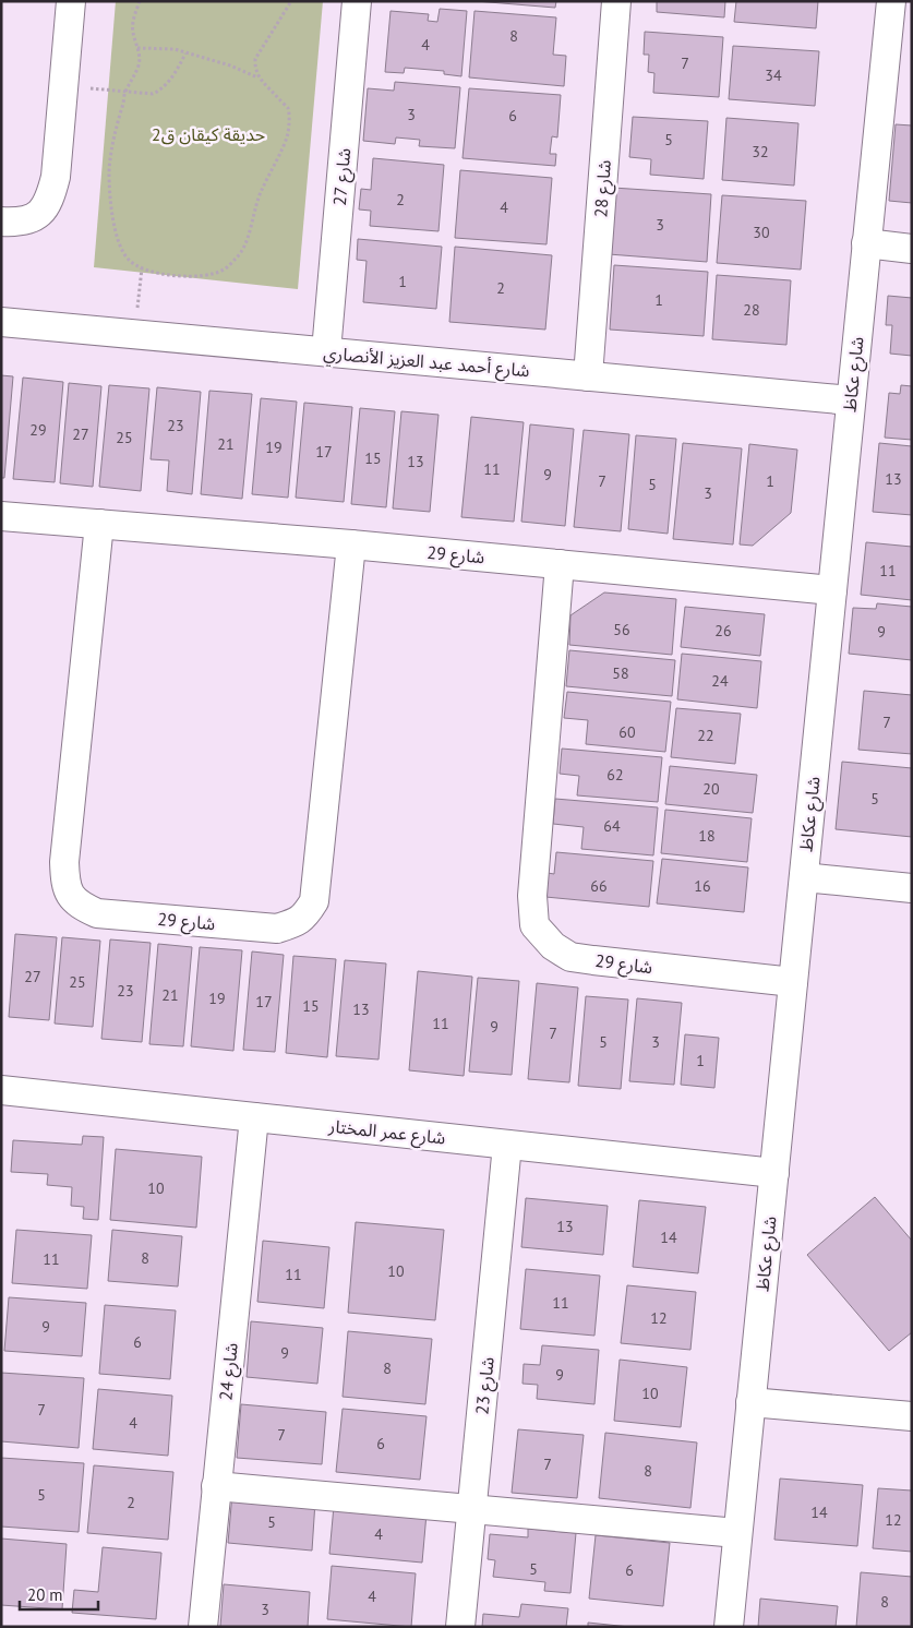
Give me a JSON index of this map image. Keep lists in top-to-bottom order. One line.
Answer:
{"streets":{"street":["شارع 27","شارع 28","شارع أحمد عبد العزيز الأنصاري","شارع عكاظ","شارع 29","شارع عمر المختار","شارع 24","شارع 23"]},"crossings":[["شارع 27","شارع أحمد عبد العزيز الأنصاري"],["شارع 28","شارع أحمد عبد العزيز الأنصاري"],["شارع أحمد عبد العزيز الأنصاري","شارع عكاظ"],["شارع عكاظ","شارع 29"],["شارع عكاظ","شارع عمر المختار"],["شارع عمر المختار","شارع 24"],["شارع عمر المختار","شارع 23"]],"parks":["حديقة كيقان ق2"],"house_numbers":["8","4","7","34","3","6","5","32","2","4","3","30","1","2","1","28","23","29","27","25","21","19","17","15","13","11","9","13","7","1","5","3","11","56","26","9","58","24","7","60","22","62","20","5","64","18","66","16","27","25","23","21","19","17","15","13","11","9","7","5","3","1","10","13","14","8","11","10","11","11","12","9","6","9","8","9","10","7","4","7","6","7","8","5","2","14","12","5","4","5","6","4","8","3"],"scale_bar":"20 m"}
